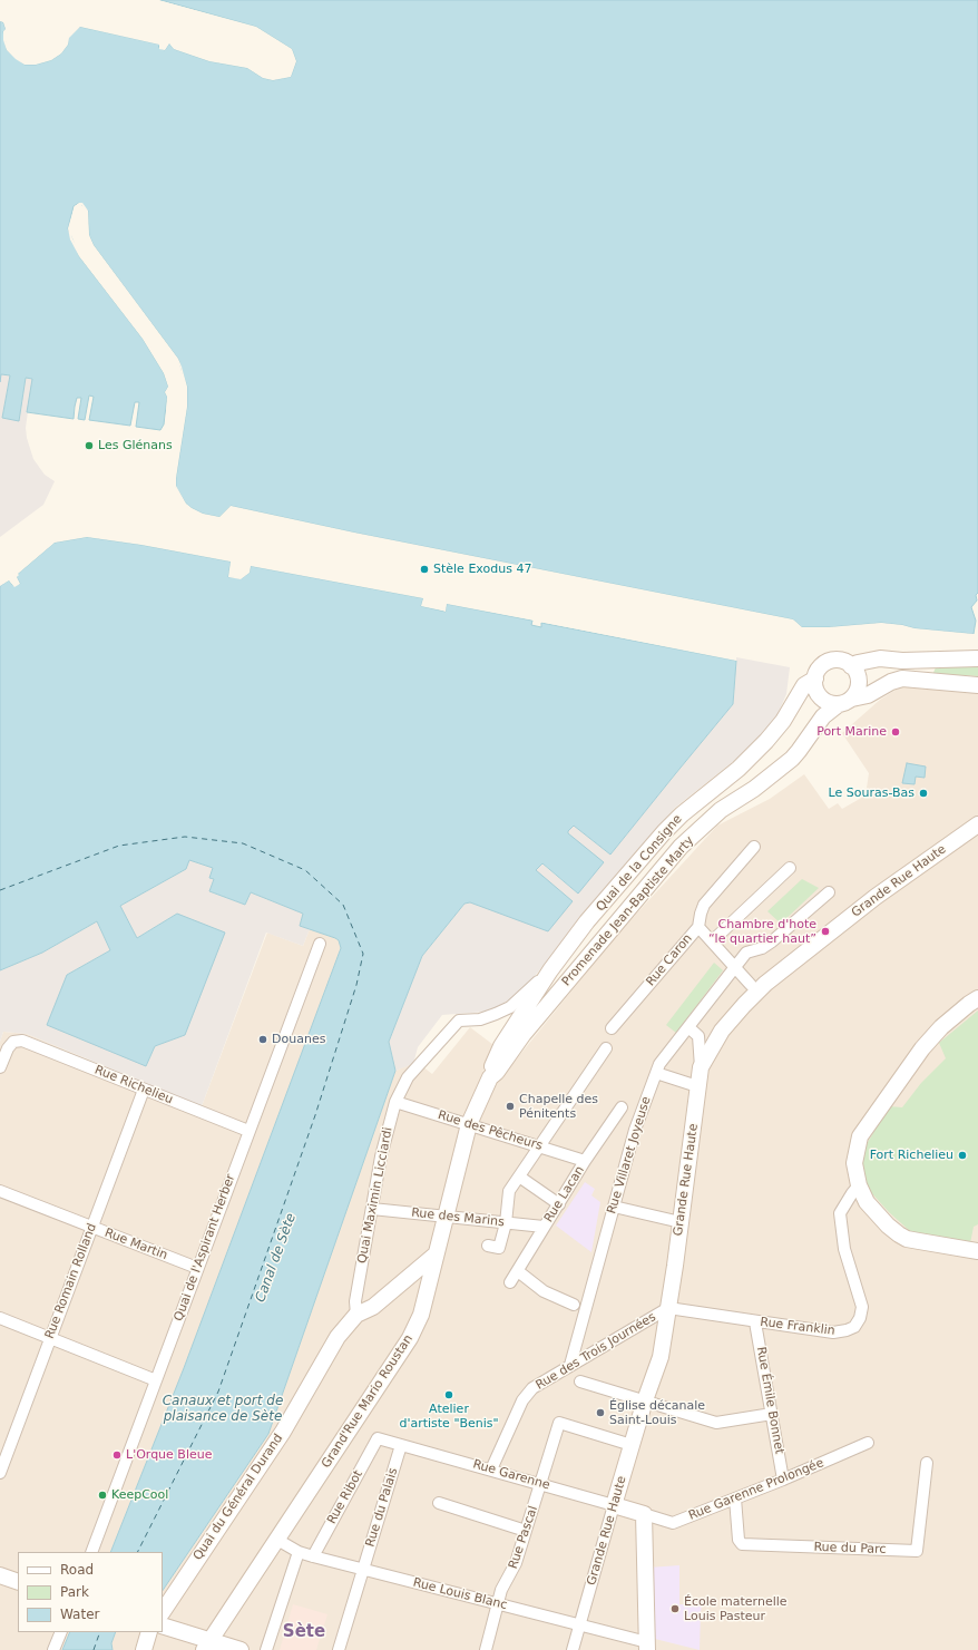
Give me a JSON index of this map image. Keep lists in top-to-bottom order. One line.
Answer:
{"streets":{"main road":["Quai de la Consigne","Grande Rue Haute","Promenade Jean-Baptiste Marty","Grand'Rue Mario Roustan","Rue Garenne","Quai du Général Durand"],"street":["Rue Caron","Rue Richelieu","Rue des Pêcheurs","Rue Villaret Joyeuse","Rue Lacan","Quai Maximin Licciardi","Rue des Marins","Rue Martin","Quai de l'Aspirant Herber","Rue Romain Rolland","Rue Franklin","Rue des Trois Journées","Rue Émile Bonnet","Rue Garenne Prolongée","Rue Ribot","Rue du Palais","Rue Pascal","Rue du Parc","Rue Louis Blanc"]},"crossings":[["Quai de la Consigne","Promenade Jean-Baptiste Marty"],["Quai de la Consigne","Quai Maximin Licciardi"],["Grande Rue Haute","Rue Franklin"],["Grande Rue Haute","Rue des Trois Journées"],["Grande Rue Haute","Rue Garenne"],["Grande Rue Haute","Rue Pascal"],["Grande Rue Haute","Rue Louis Blanc"],["Rue Richelieu","Quai de l'Aspirant Herber"],["Rue Richelieu","Rue Romain Rolland"],["Rue des Pêcheurs","Rue Lacan"],["Rue des Pêcheurs","Quai Maximin Licciardi"],["Rue Villaret Joyeuse","Rue des Trois Journées"],["Rue Lacan","Rue des Marins"],["Quai Maximin Licciardi","Rue des Marins"],["Quai Maximin Licciardi","Quai du Général Durand"],["Rue Martin","Quai de l'Aspirant Herber"],["Rue Martin","Rue Romain Rolland"],["Rue Franklin","Rue des Trois Journées"],["Rue Franklin","Rue Émile Bonnet"],["Rue des Trois Journées","Rue Garenne"],["Rue Émile Bonnet","Rue Garenne Prolongée"],["Grand'Rue Mario Roustan","Rue Louis Blanc"],["Rue Garenne","Rue Garenne Prolongée"],["Rue Garenne","Rue Ribot"],["Rue Garenne","Rue du Palais"],["Rue Garenne","Rue Pascal"],["Rue Garenne Prolongée","Rue du Parc"],["Rue Ribot","Rue Louis Blanc"],["Rue du Palais","Rue Louis Blanc"],["Rue Pascal","Rue Louis Blanc"]],"districts":["Sète"],"water":["Canal de Sète","Canaux et port de plaisance de Sète"],"places":["Les Glénans","Stèle Exodus 47","Port Marine","Le Souras-Bas","Chambre d'hote “le quartier haut”","Douanes","Chapelle des Pénitents","Fort Richelieu","Atelier d'artiste \"Benis\"","Église décanale Saint-Louis","L'Orque Bleue","KeepCool","École maternelle Louis Pasteur"],"legend":["Road","Park","Water"]}
